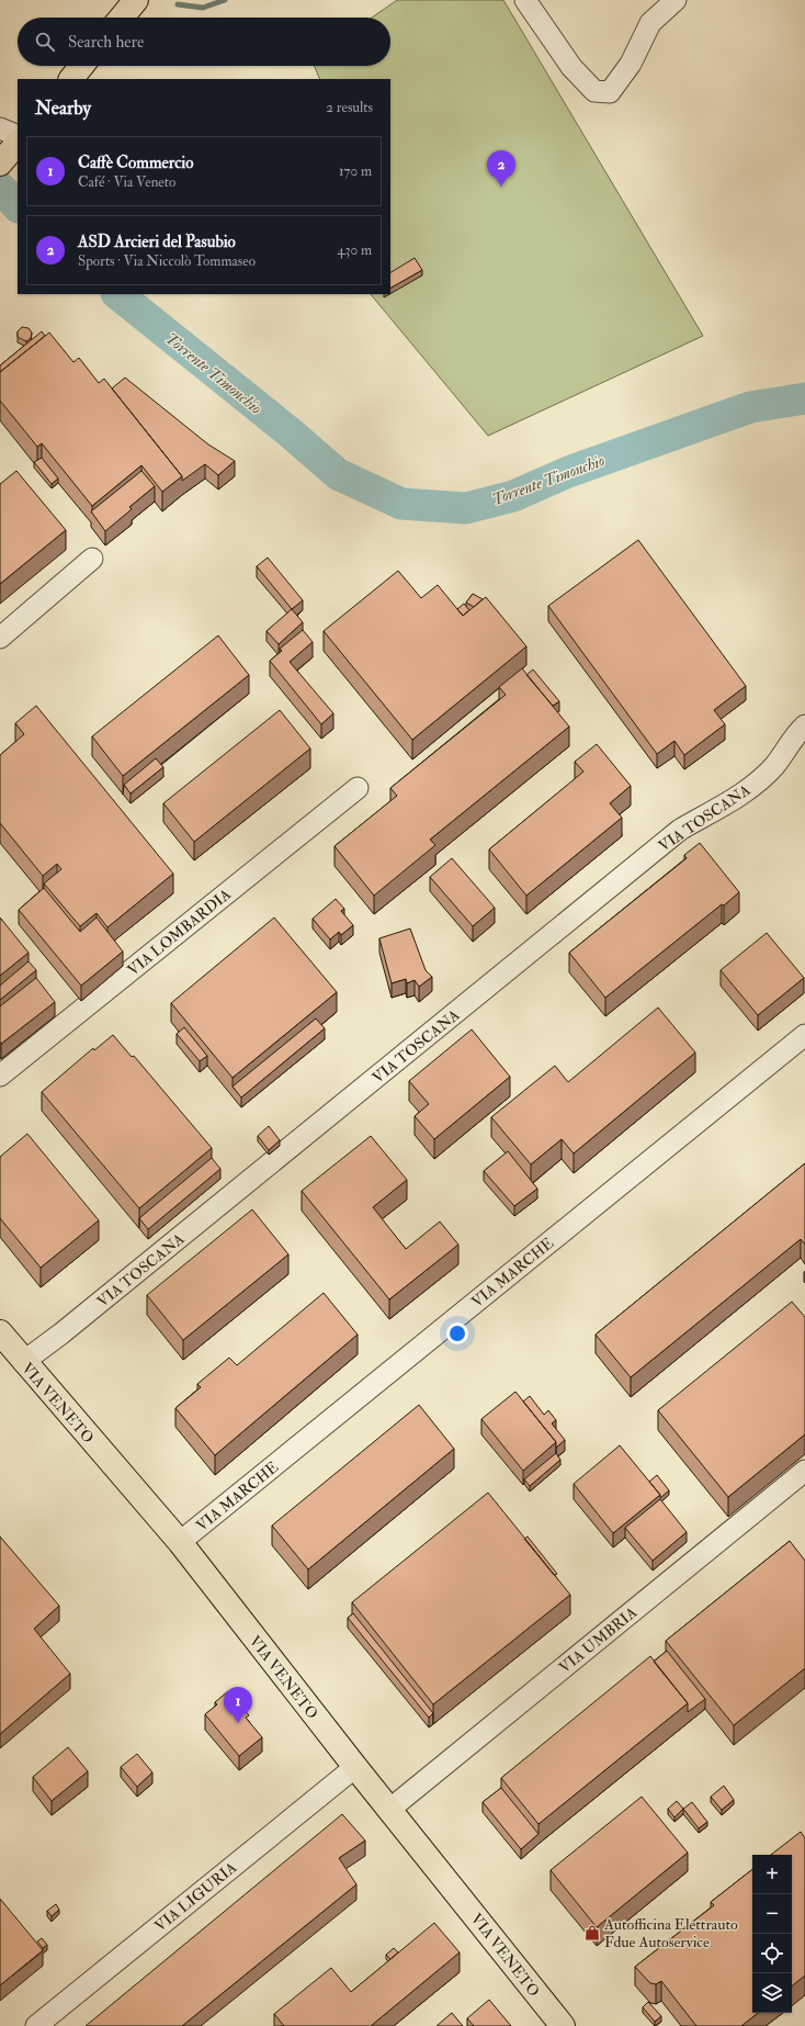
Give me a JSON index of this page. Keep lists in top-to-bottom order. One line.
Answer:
{"streets":{"main road":["VIA VENETO"],"street":["VIA TOSCANA","VIA LOMBARDIA","VIA MARCHE","VIA UMBRIA","VIA LIGURIA"]},"crossings":[["VIA TOSCANA","VIA VENETO"],["VIA MARCHE","VIA VENETO"],["VIA VENETO","VIA UMBRIA"],["VIA VENETO","VIA LIGURIA"]],"water":["Torrente Timonchio"],"places":{"shop":["Autofficina Elettrauto Fdue Autoservice"]},"page":{"search":"Search here","heading":["Nearby","2 results"],"list":[{"mark":"1","name":"Caffè Commercio","note":"Café · Via Veneto","value":"170 m"},{"mark":"2","name":"ASD Arcieri del Pasubio","note":"Sports · Via Niccolò Tommaseo","value":"430 m"}],"pins":["2","1"],"map_buttons":["+","−"]}}
